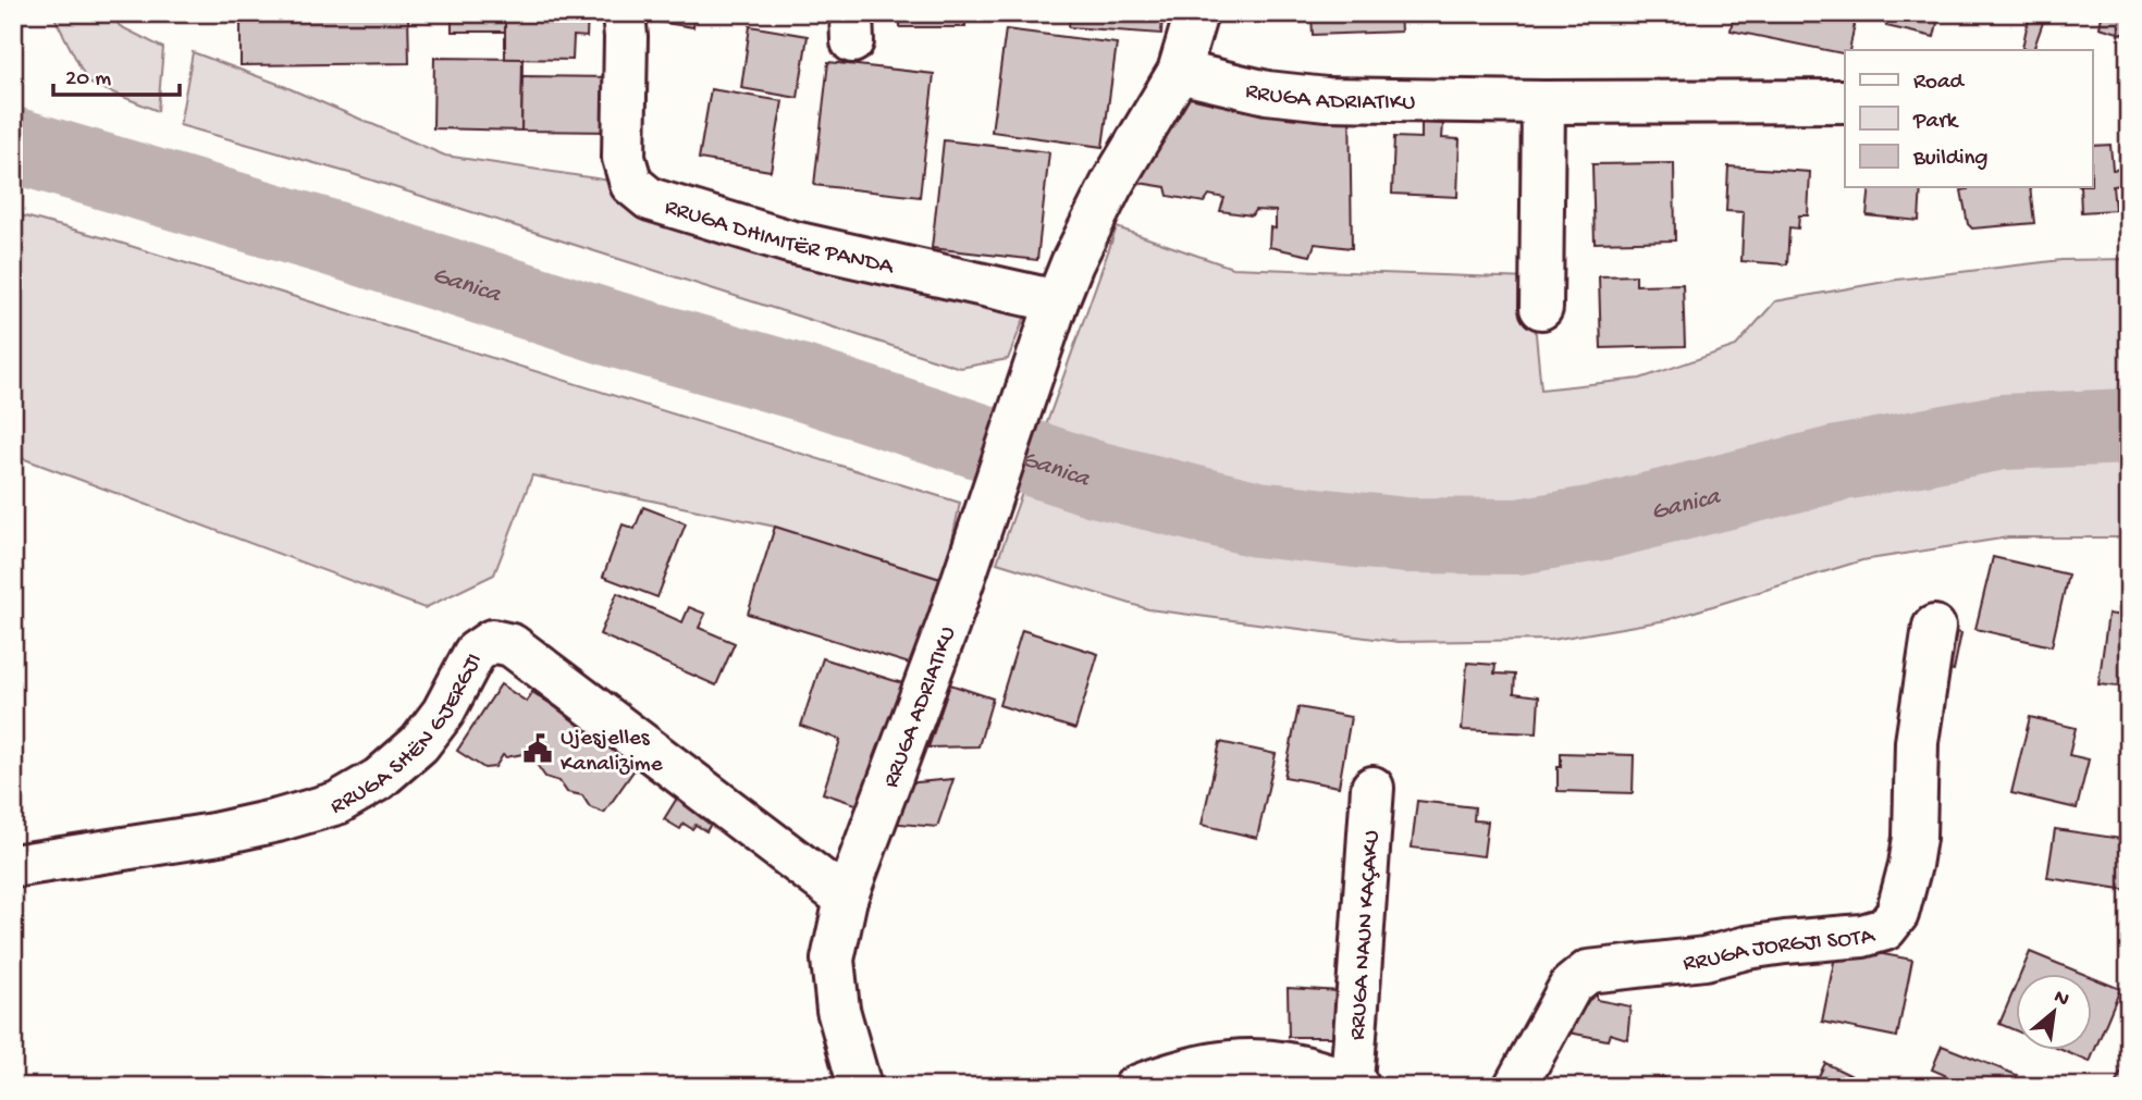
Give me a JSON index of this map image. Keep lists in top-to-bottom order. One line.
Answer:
{"streets":{"street":["RRUGA ADRIATIKU","RRUGA DHIMITËR PANDA","RRUGA SHËN GJERGJI","RRUGA NAUN KAÇAKU","RRUGA JORGJI SOTA"]},"crossings":[["RRUGA ADRIATIKU","RRUGA DHIMITËR PANDA"],["RRUGA ADRIATIKU","RRUGA SHËN GJERGJI"]],"water":["Ganica"],"places":{"public building":["Ujesjelles Kanalizime"]},"legend":["Road","Park","Building"],"scale_bar":"20 m","north":"top right"}
